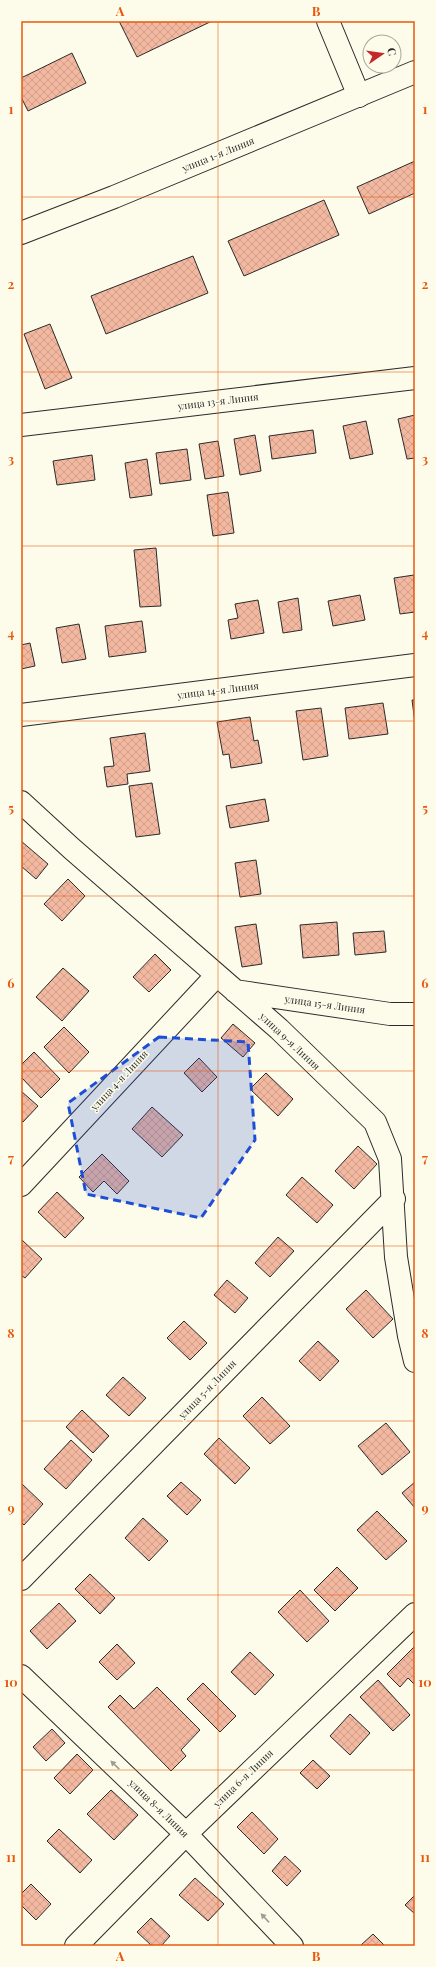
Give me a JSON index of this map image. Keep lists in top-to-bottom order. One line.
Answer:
{"streets":{"street":["улица 1-я Линия","улица 13-я Линия","улица 14-я Линия","улица 15-я Линия","улица 9-я Линия","улица 4-я Линия","улица 5-я Линия","улица 6-я Линия","улица 8-я Линия"]},"crossings":[["улица 15-я Линия","улица 9-я Линия"],["улица 9-я Линия","улица 4-я Линия"],["улица 9-я Линия","улица 5-я Линия"],["улица 6-я Линия","улица 8-я Линия"]],"one_way":["улица 8-я Линия"],"north":"right","grid":{"columns":["A","B"],"rows":["1","2","3","4","5","6","7","8","9","10","11"]}}
